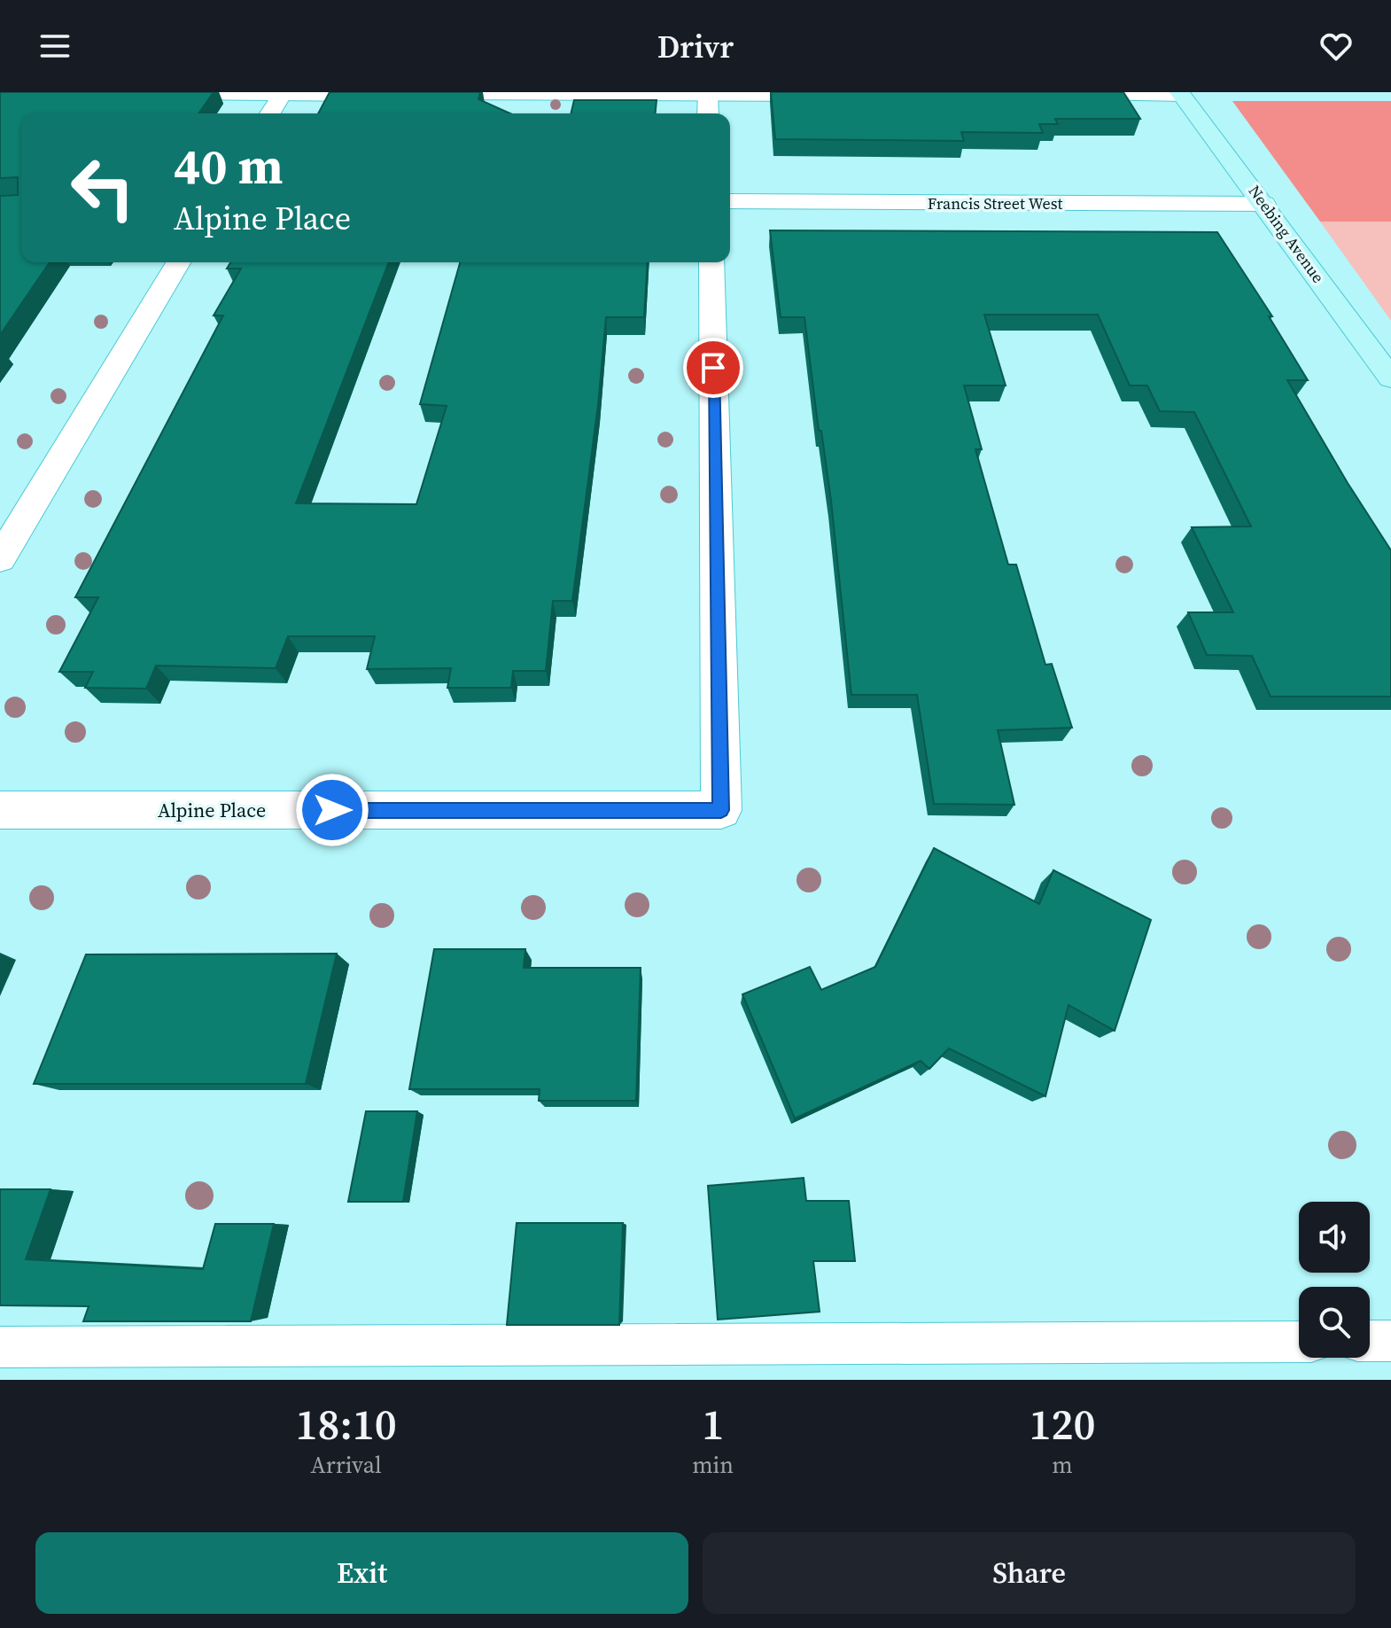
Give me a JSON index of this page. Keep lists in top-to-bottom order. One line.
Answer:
{"streets":{"main road":["Neebing Avenue"],"street":["Francis Street West","Alpine Place"]},"crossings":[["Francis Street West","Neebing Avenue"]],"page":{"header":"Drivr","turn":["40 m","Alpine Place"],"eta":["18:10","Arrival","1","min","120","m"],"buttons":["Exit","Share"]}}
